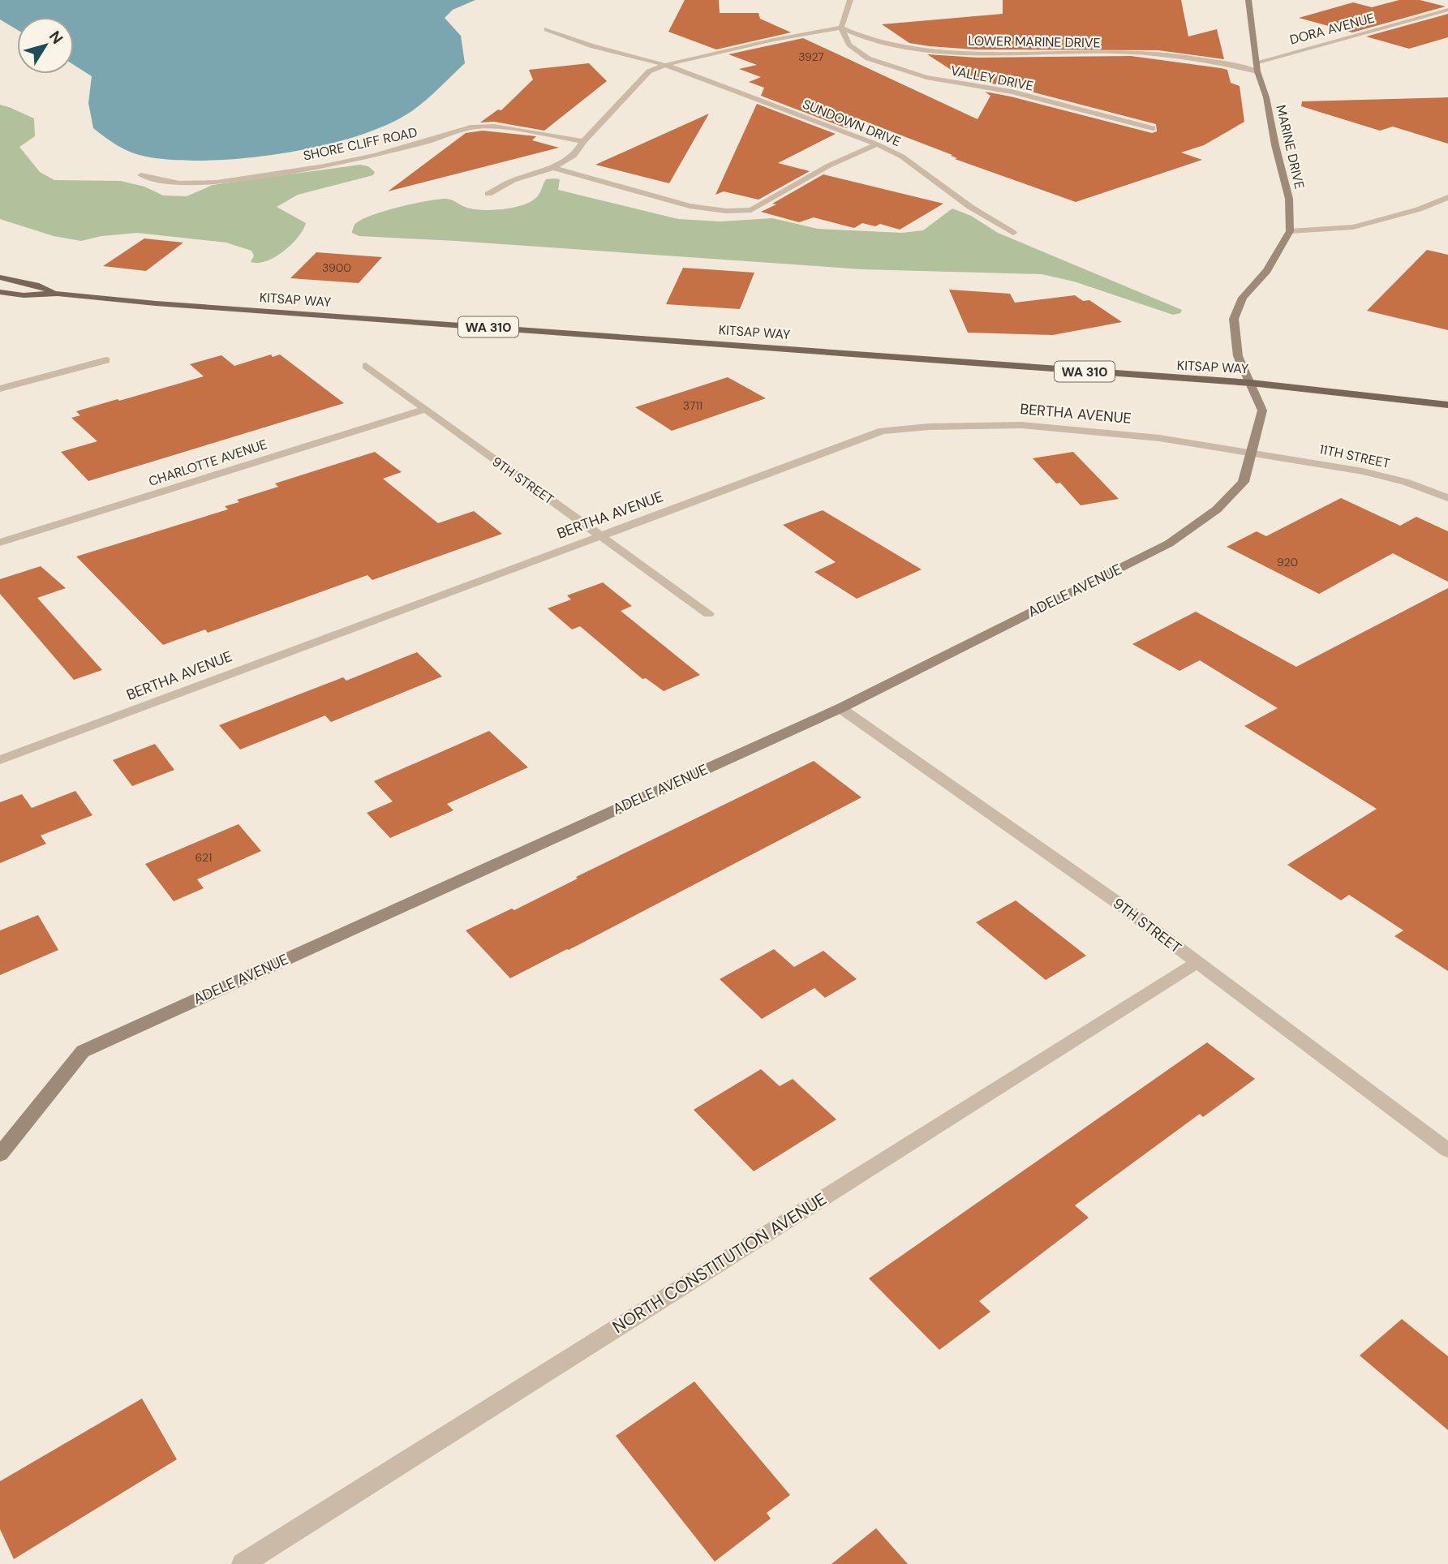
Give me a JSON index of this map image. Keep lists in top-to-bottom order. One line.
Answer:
{"streets":{"main road":["KITSAP WAY","WA 310"],"street":["DORA AVENUE","LOWER MARINE DRIVE","VALLEY DRIVE","SUNDOWN DRIVE","SHORE CLIFF ROAD","MARINE DRIVE","BERTHA AVENUE","11TH STREET","CHARLOTTE AVENUE","9TH STREET","ADELE AVENUE","NORTH CONSTITUTION AVENUE"]},"crossings":[["DORA AVENUE","MARINE DRIVE"],["LOWER MARINE DRIVE","VALLEY DRIVE"],["LOWER MARINE DRIVE","SUNDOWN DRIVE"],["LOWER MARINE DRIVE","MARINE DRIVE"],["VALLEY DRIVE","SUNDOWN DRIVE"],["KITSAP WAY","ADELE AVENUE"],["BERTHA AVENUE","11TH STREET"],["BERTHA AVENUE","9TH STREET"],["BERTHA AVENUE","ADELE AVENUE"],["11TH STREET","ADELE AVENUE"],["CHARLOTTE AVENUE","9TH STREET"],["9TH STREET","ADELE AVENUE"],["9TH STREET","NORTH CONSTITUTION AVENUE"]],"house_numbers":["3927","3900","3711","920","621"],"north":"top right"}
